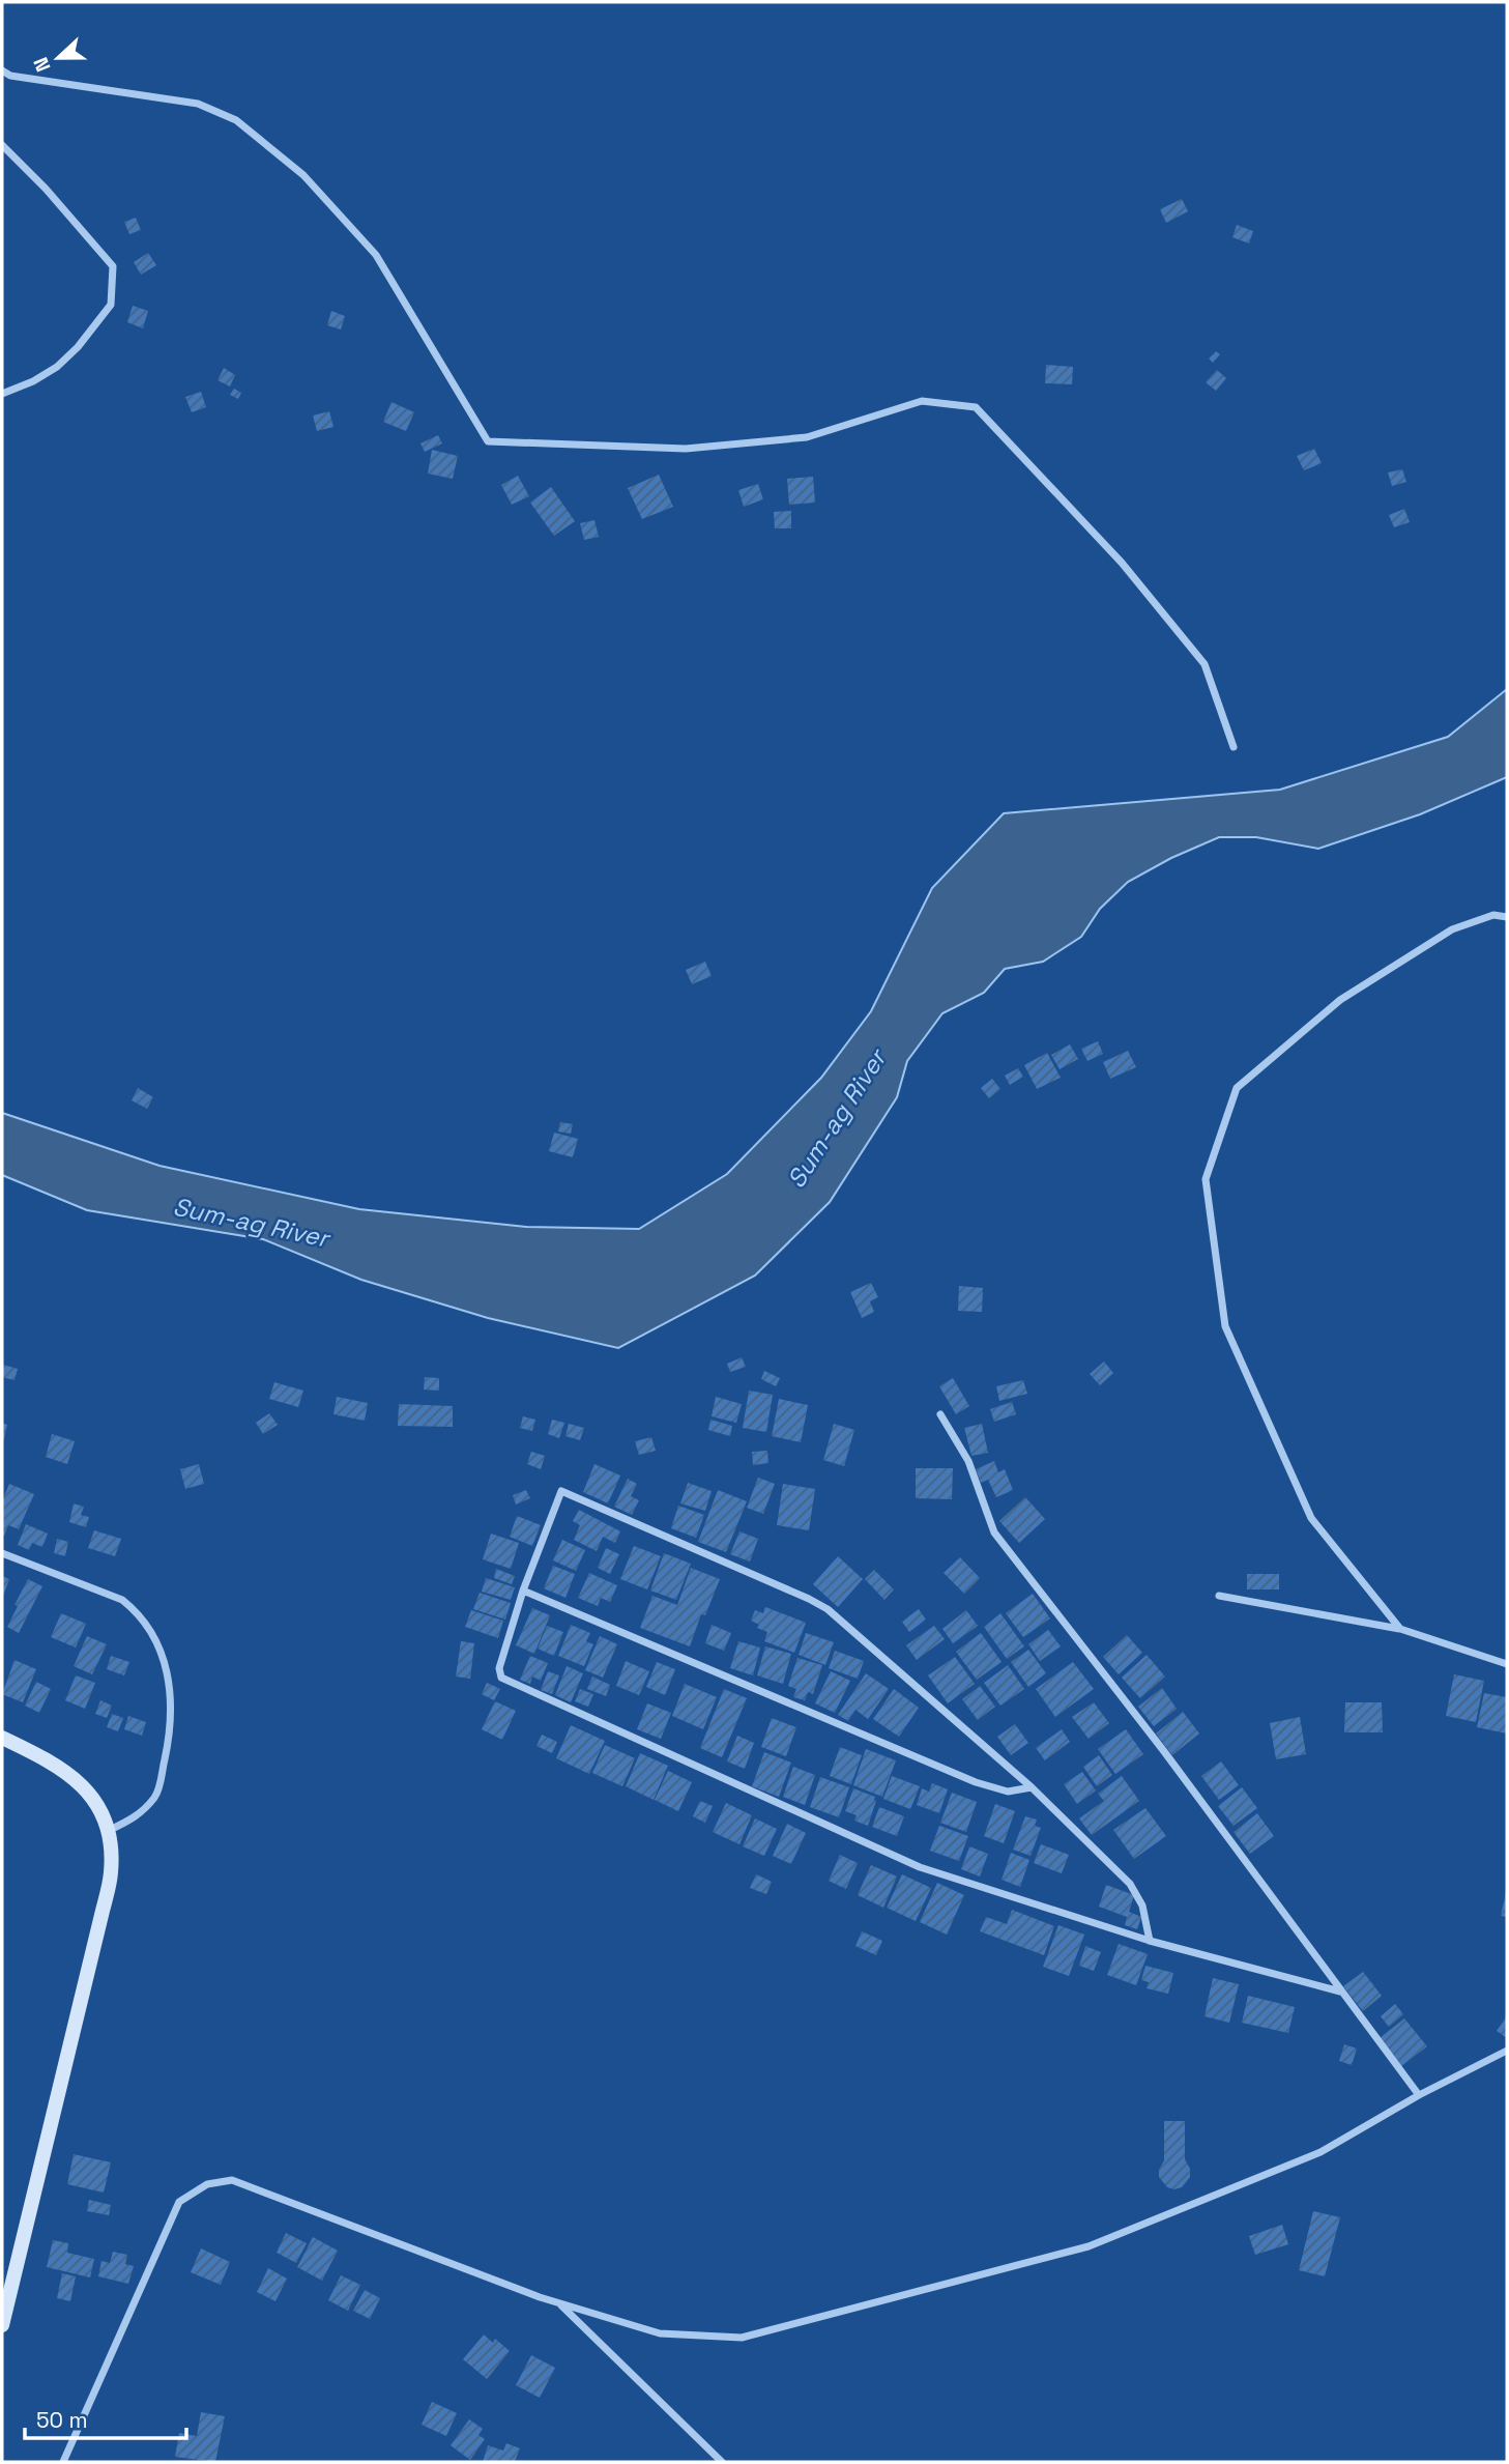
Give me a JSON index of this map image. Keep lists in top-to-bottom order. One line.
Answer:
{"water":["Sum-ag River"],"scale_bar":"50 m","north":"left"}
